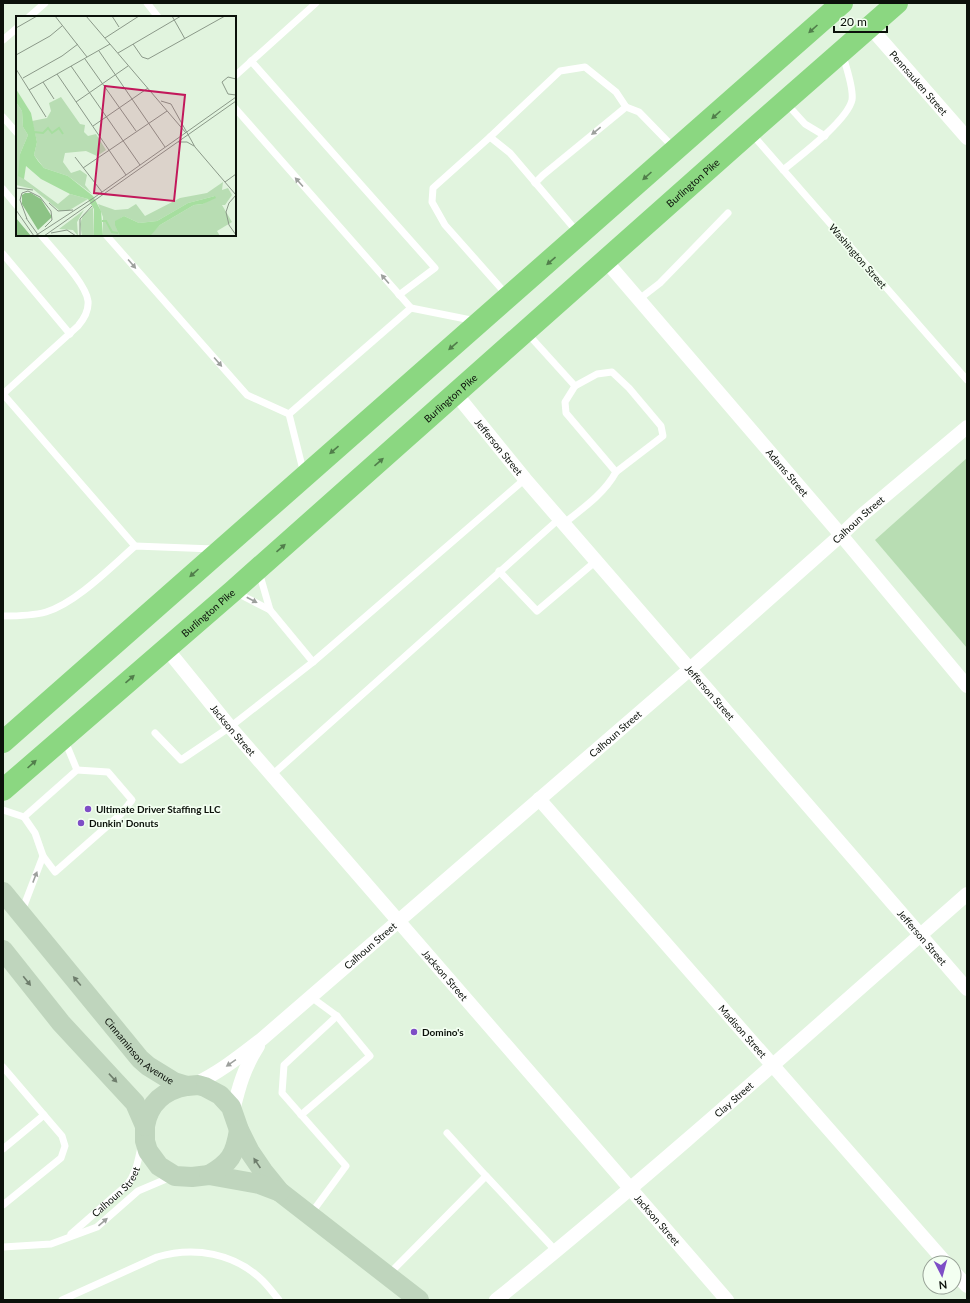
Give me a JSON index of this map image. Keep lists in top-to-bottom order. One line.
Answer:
{"streets":{"highway":["Burlington Pike"],"main road":["Calhoun Street","Cinnaminson Avenue"],"street":["Pennsauken Street","Jefferson Street","Adams Street","Jackson Street","Madison Street","Clay Street"],"lane":["Washington Street"]},"crossings":[["Pennsauken Street","Burlington Pike"],["Burlington Pike","Washington Street"],["Burlington Pike","Jefferson Street"],["Burlington Pike","Adams Street"],["Burlington Pike","Jackson Street"],["Jefferson Street","Calhoun Street"],["Jefferson Street","Clay Street"],["Adams Street","Calhoun Street"],["Calhoun Street","Jackson Street"],["Calhoun Street","Madison Street"],["Calhoun Street","Cinnaminson Avenue"],["Jackson Street","Clay Street"],["Madison Street","Clay Street"]],"places":["Ultimate Driver Staffing LLC","Dunkin' Donuts","Domino's"],"scale_bar":"20 m","north":"bottom"}
